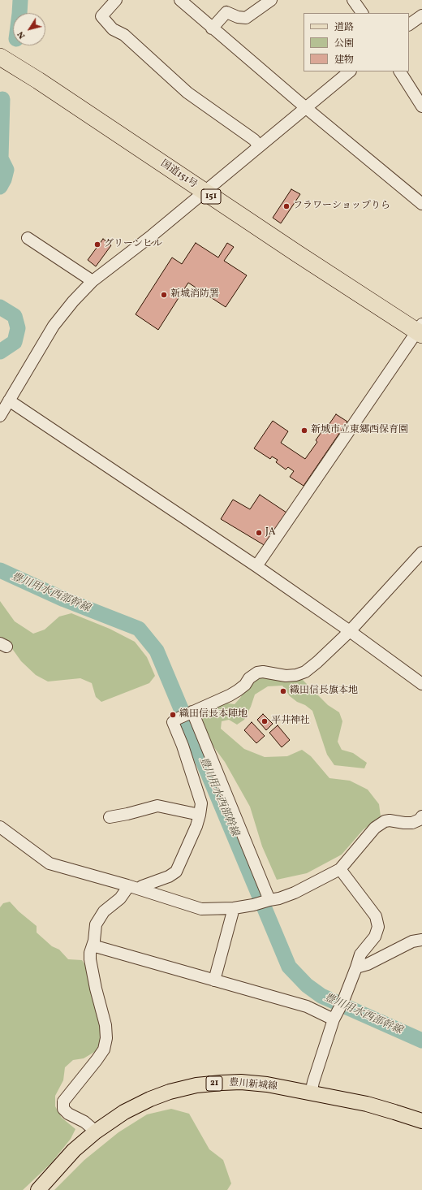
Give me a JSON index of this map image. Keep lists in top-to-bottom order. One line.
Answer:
{"streets":{"highway":["国道151号","151"],"main road":["21","豊川新城線"]},"water":["豊川用水西部幹線"],"places":["フラワーショップりら","グリーンヒル","新城消防署","新城市立東郷西保育園","JA","織田信長旗本地","織田信長本陣地","平井神社"],"legend":["道路","公園","建物"],"north":"bottom left"}
